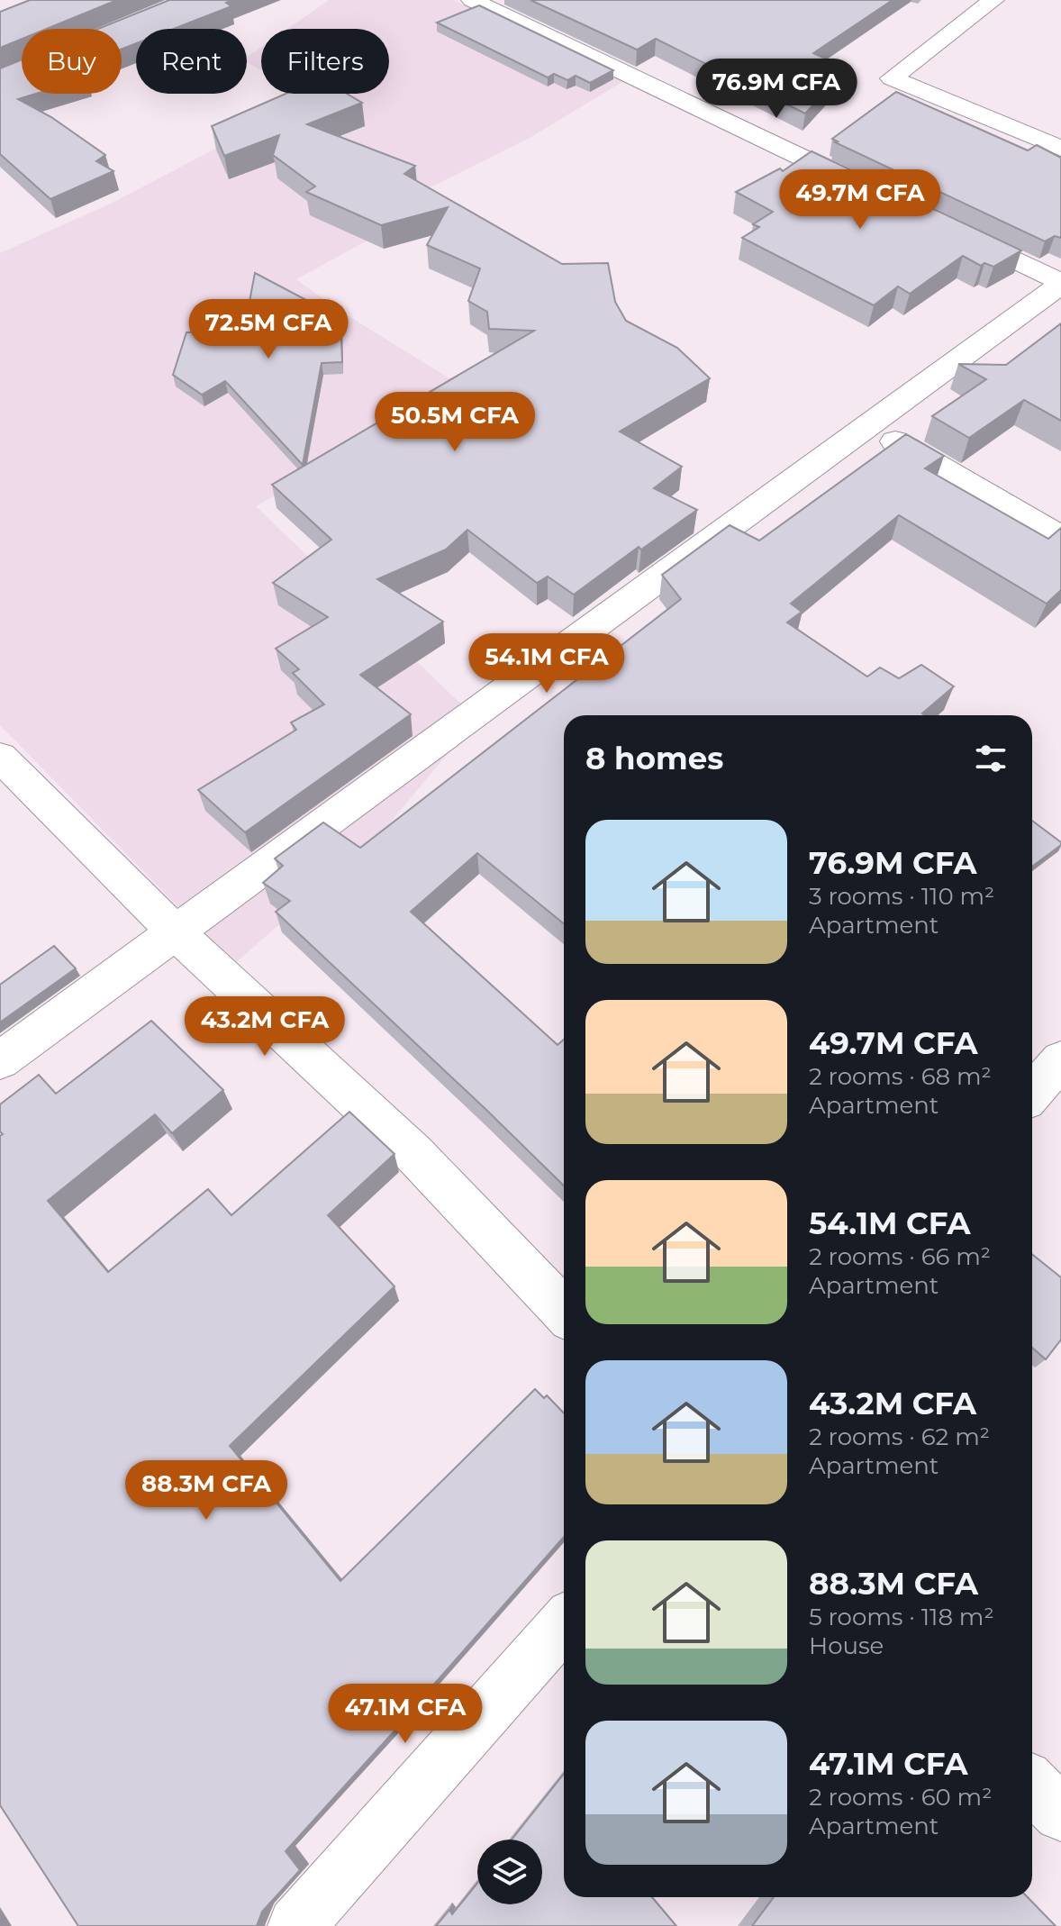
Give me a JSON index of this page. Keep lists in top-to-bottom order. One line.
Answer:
{"page":{"chip":["Buy","Rent","Filters"],"price":["76.9M CFA","49.7M CFA","72.5M CFA","50.5M CFA","54.1M CFA","43.2M CFA","88.3M CFA","47.1M CFA"],"heading":"8 homes","list":[{"name":"76.9M CFA","note":"3 rooms · 110 m² · Apartment"},{"name":"49.7M CFA","note":"2 rooms · 68 m² · Apartment"},{"name":"54.1M CFA","note":"2 rooms · 66 m² · Apartment"},{"name":"43.2M CFA","note":"2 rooms · 62 m² · Apartment"},{"name":"88.3M CFA","note":"5 rooms · 118 m² · House"},{"name":"47.1M CFA","note":"2 rooms · 60 m² · Apartment"}]}}
